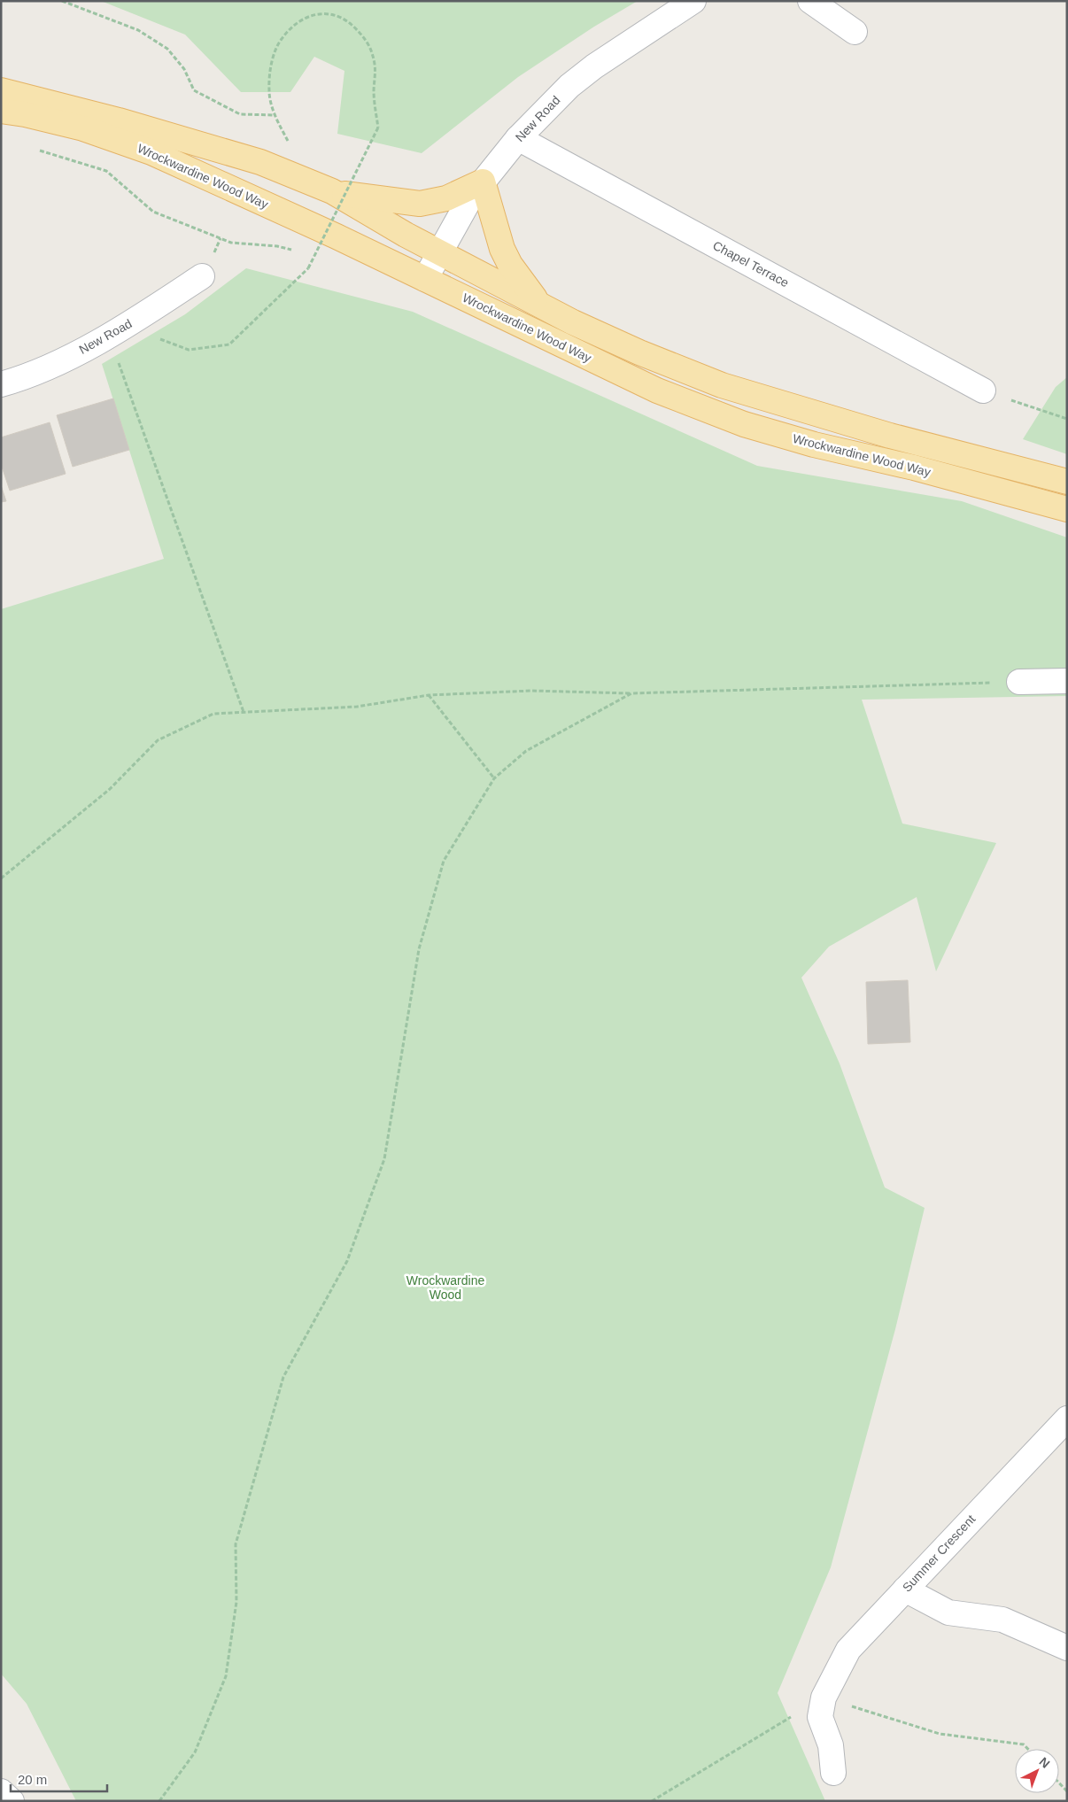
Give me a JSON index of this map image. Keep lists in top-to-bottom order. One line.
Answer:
{"streets":{"main road":["Wrockwardine Wood Way"],"street":["New Road","Chapel Terrace","Summer Crescent"]},"crossings":[["New Road","Wrockwardine Wood Way"],["New Road","Chapel Terrace"]],"parks":["Wrockwardine Wood"],"scale_bar":"20 m","north":"top right"}
